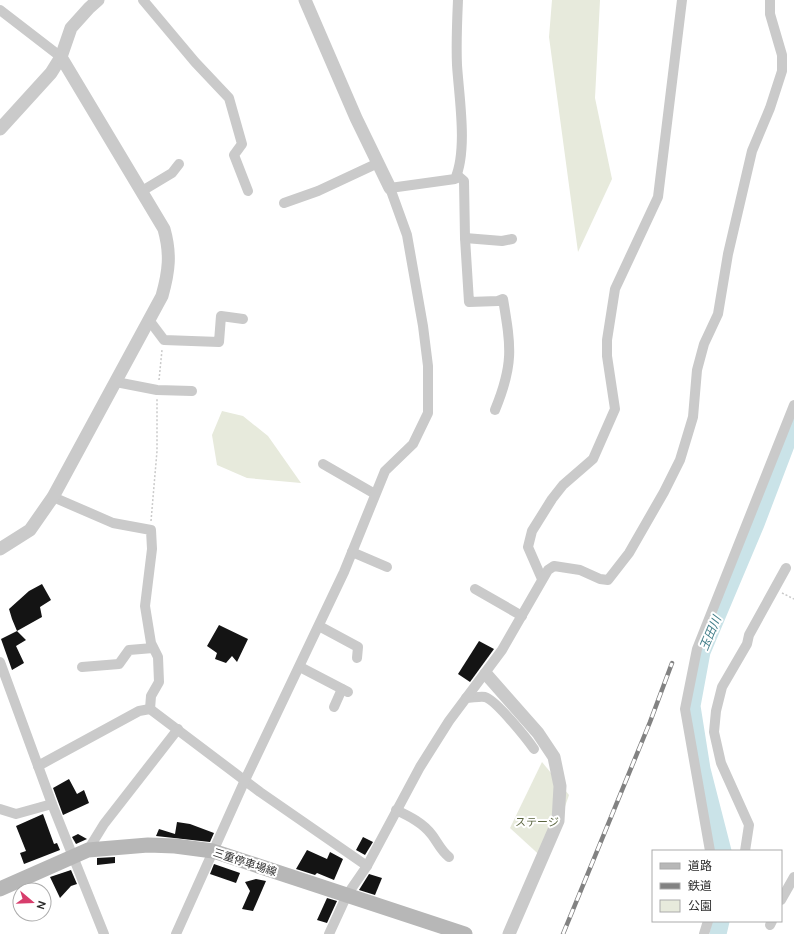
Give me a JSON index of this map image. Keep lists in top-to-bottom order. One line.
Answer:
{"streets":{"main road":["三重停車場線"]},"water":["玉田川"],"parks":["ステージ"],"legend":["道路","鉄道","公園"],"north":"right"}
